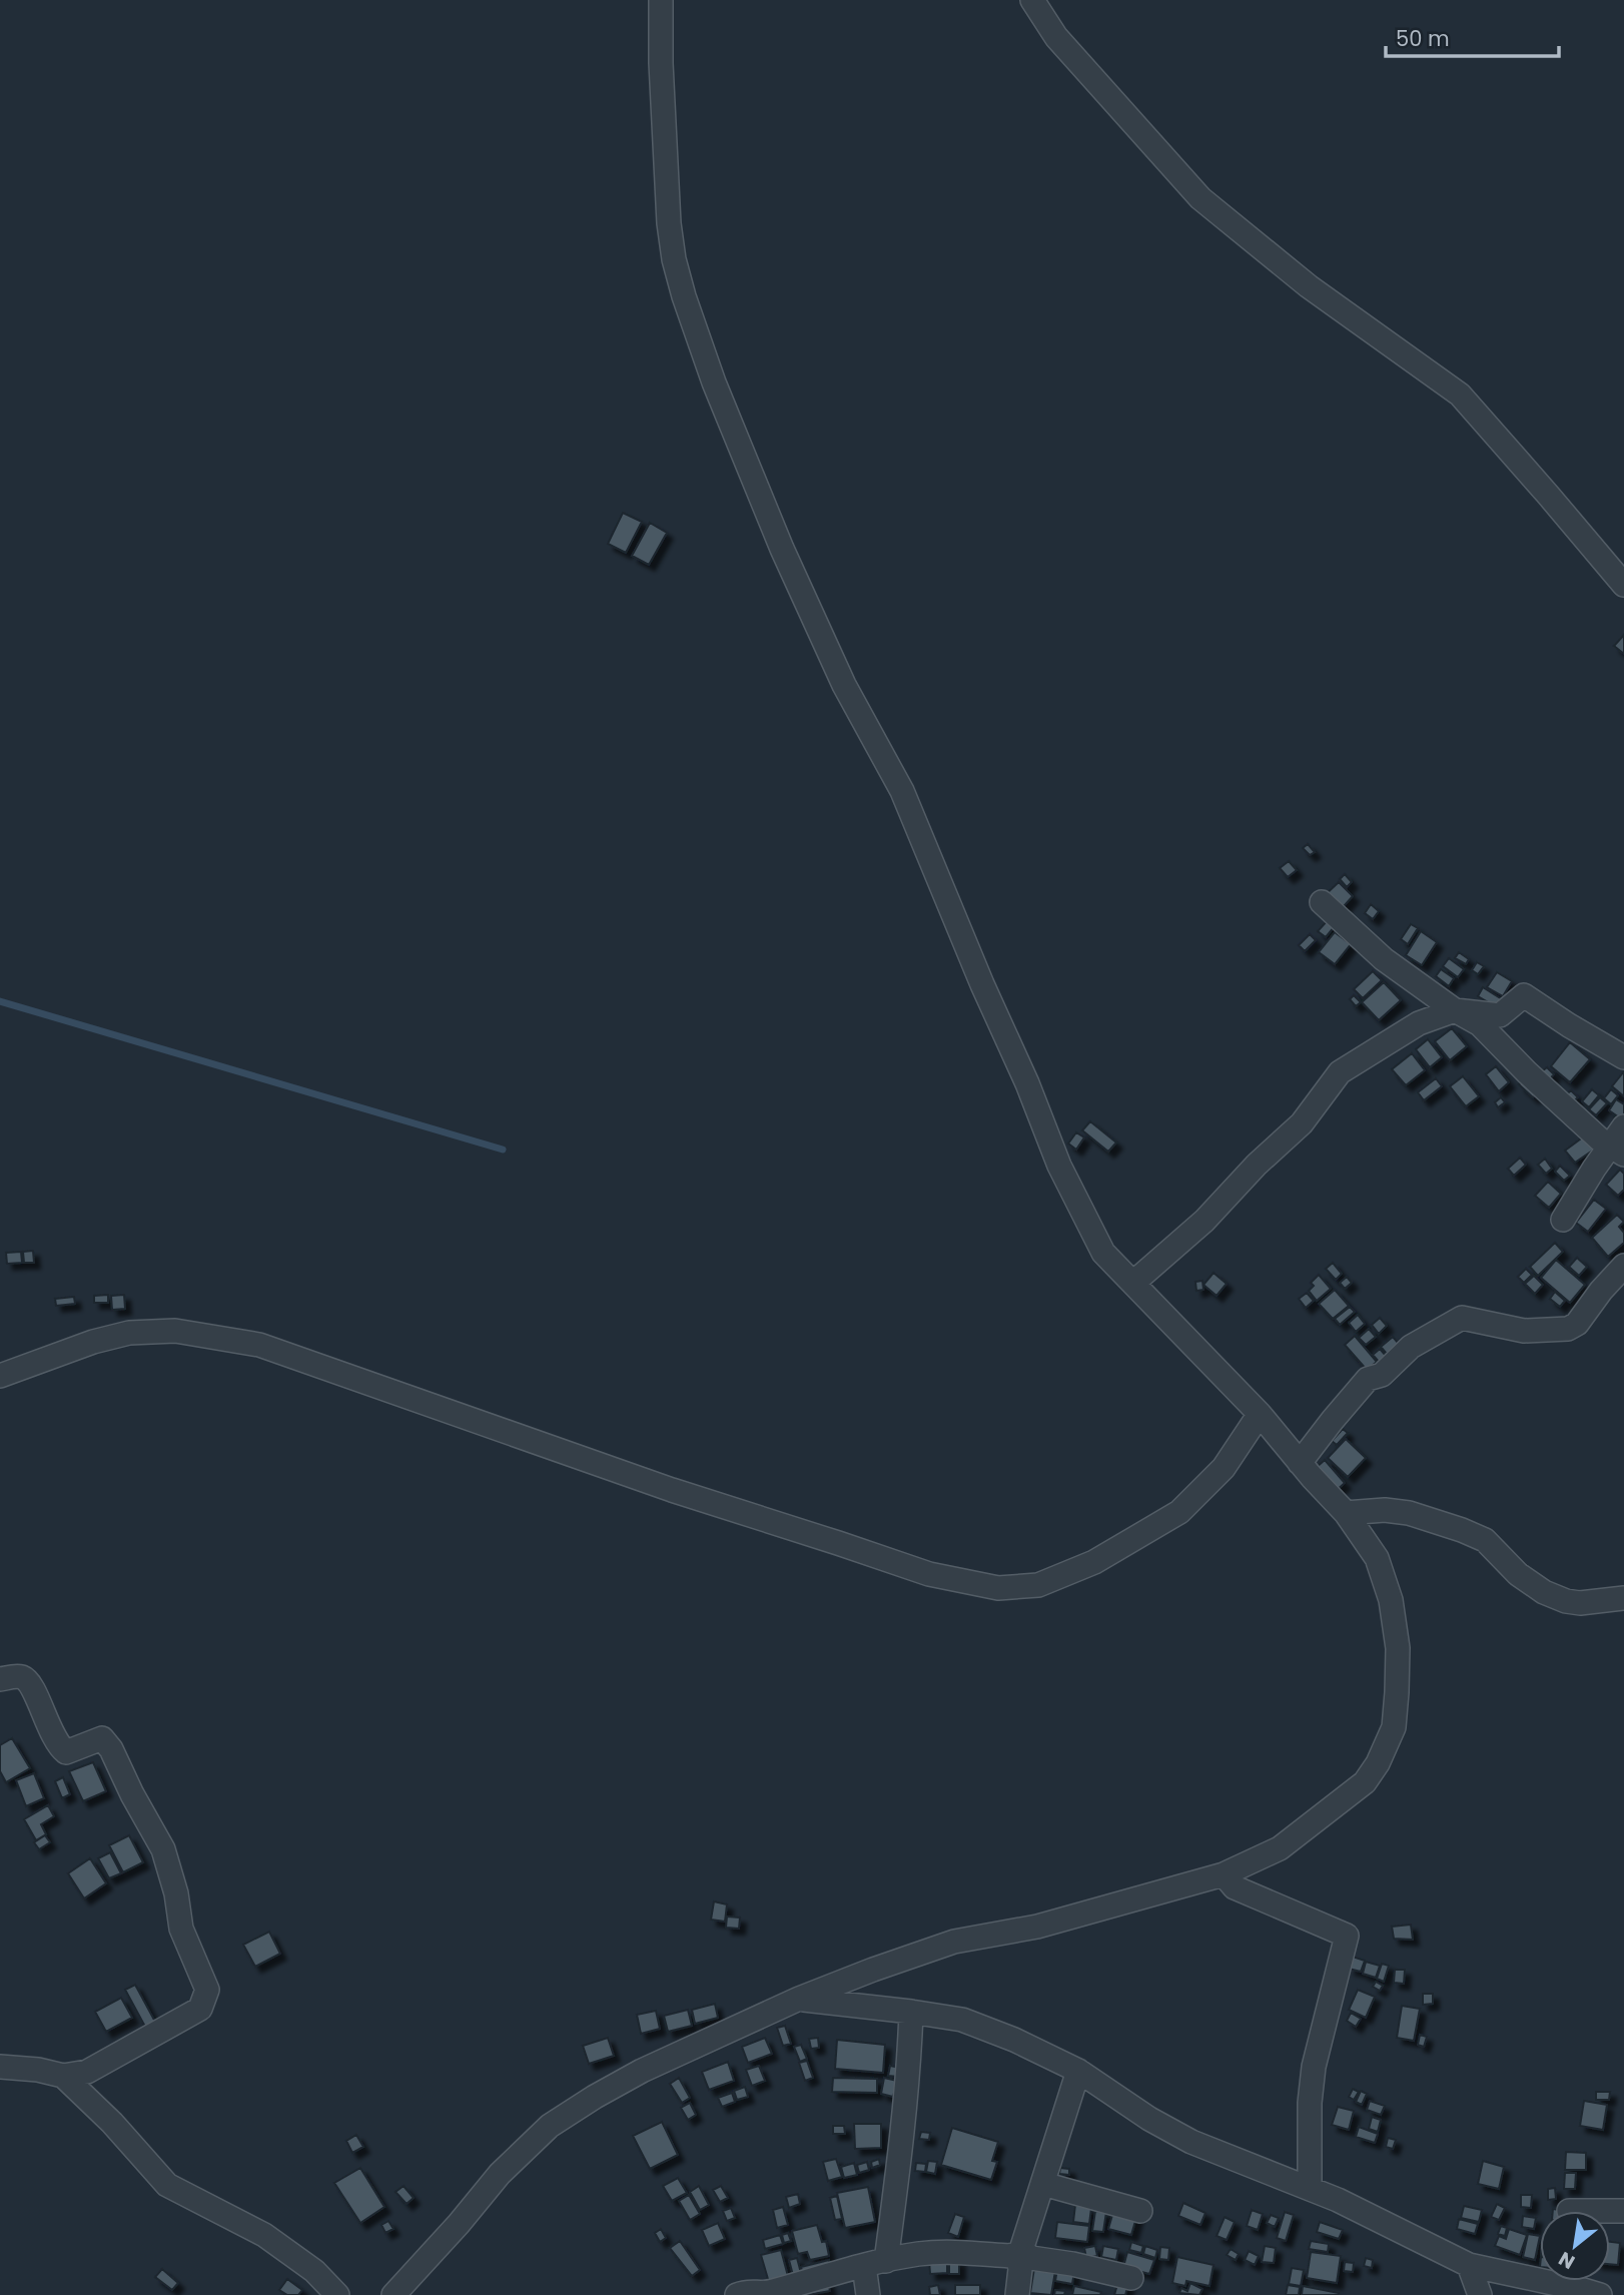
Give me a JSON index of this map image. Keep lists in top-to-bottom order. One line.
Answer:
{"scale_bar":"50 m","north":"bottom left"}
